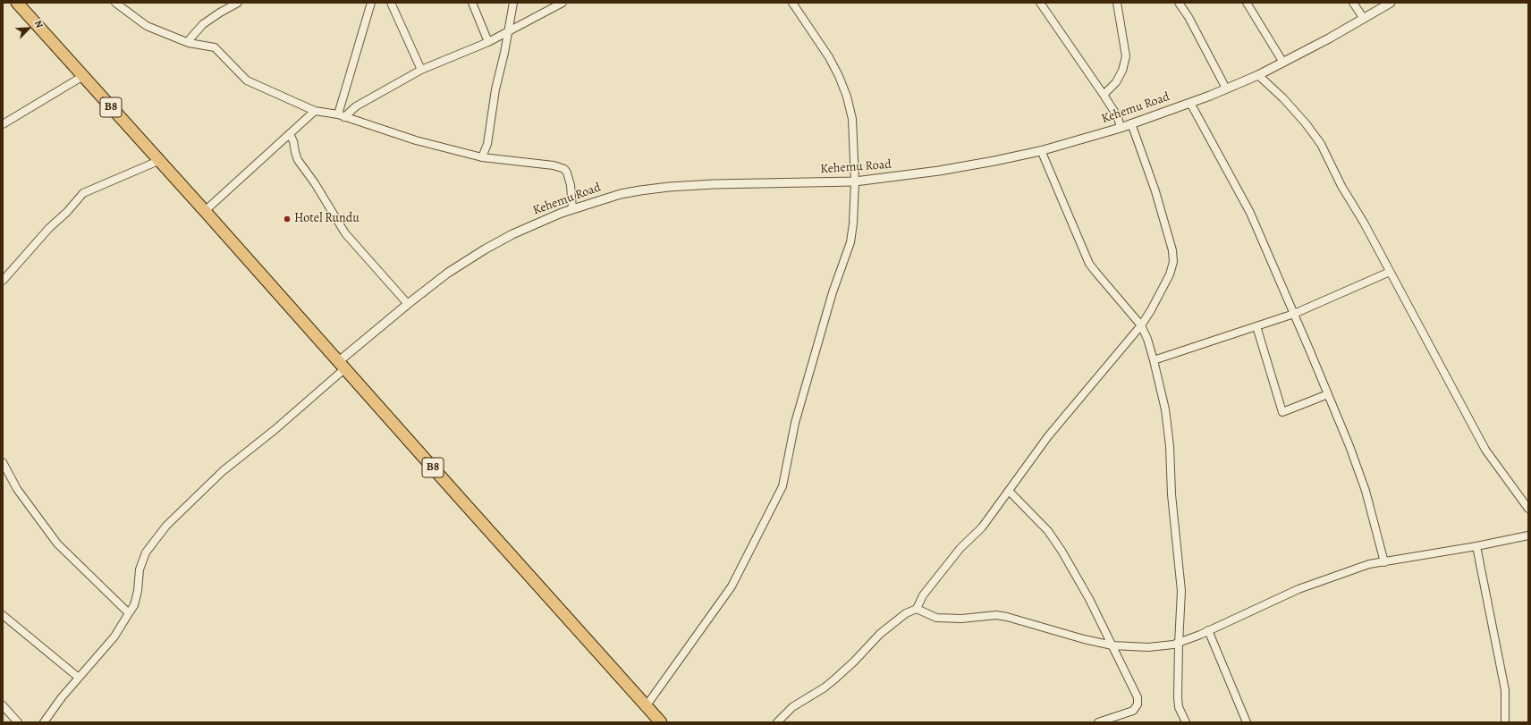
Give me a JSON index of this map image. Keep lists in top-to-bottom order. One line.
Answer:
{"streets":{"highway":["B8"],"street":["Kehemu Road"]},"crossings":[["B8","Kehemu Road"]],"places":["Hotel Rundu"],"north":"top right"}
